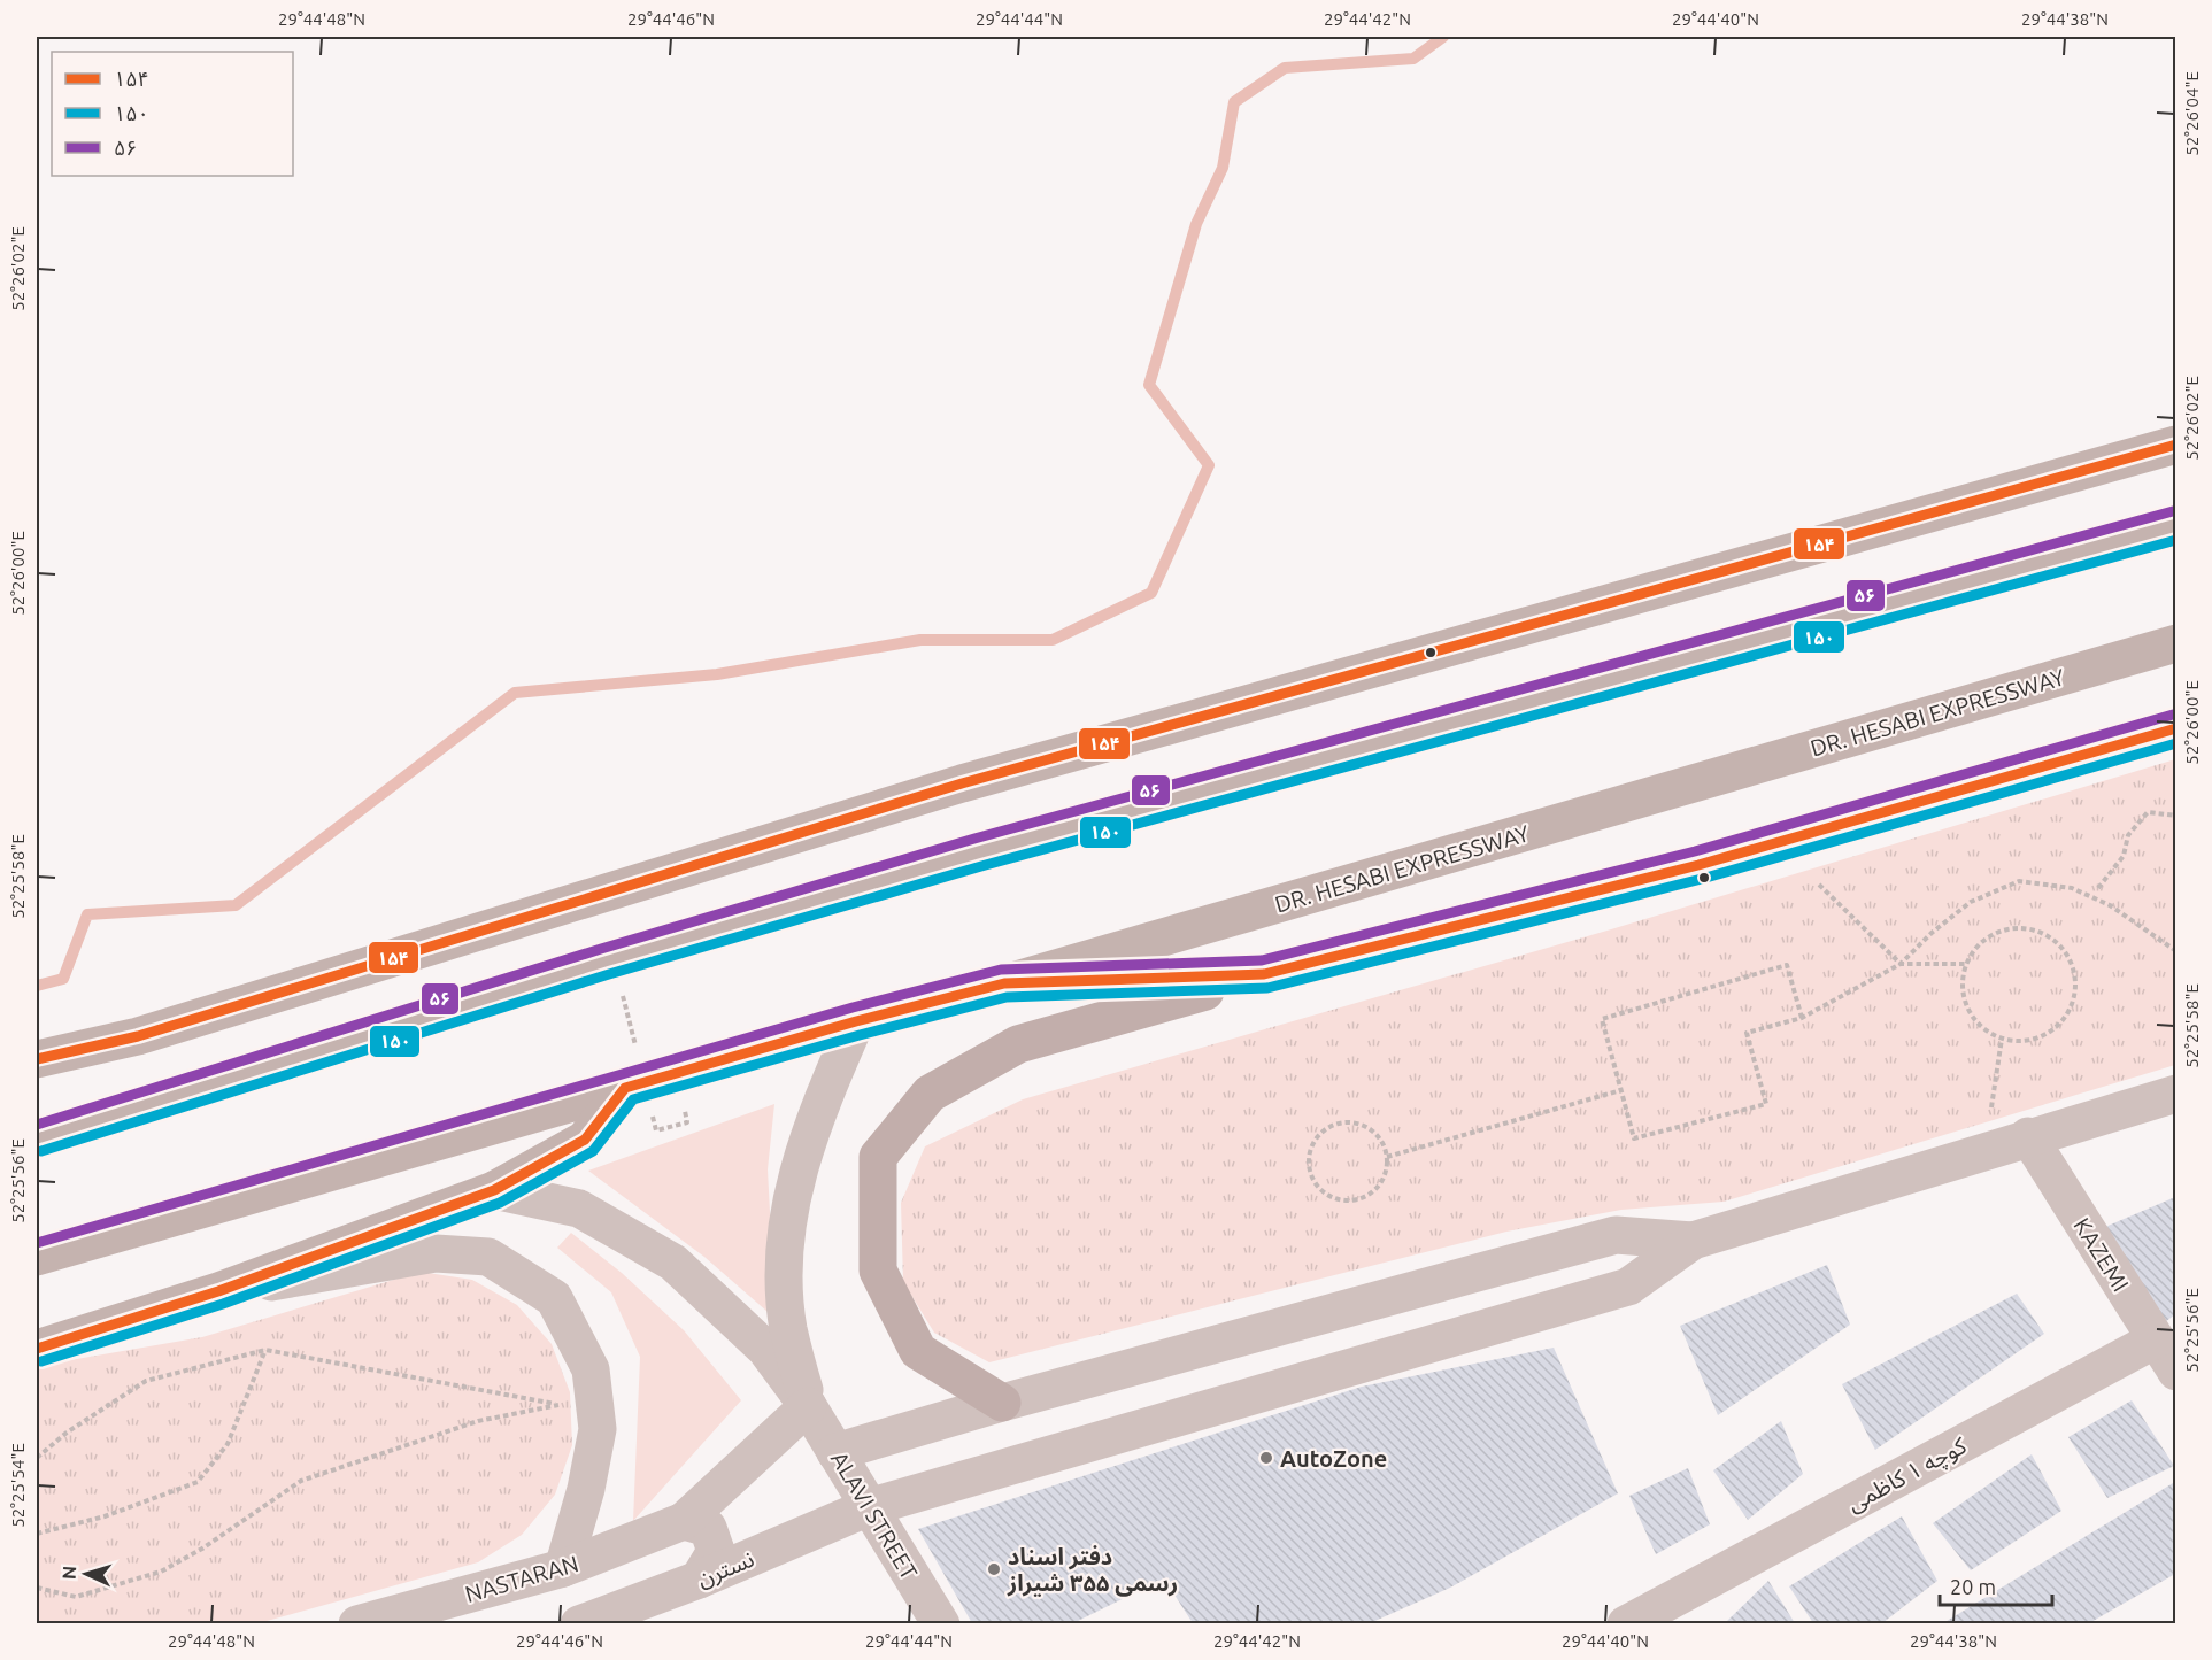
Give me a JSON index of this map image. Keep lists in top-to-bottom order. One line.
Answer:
{"streets":{"highway":["DR. HESABI EXPRESSWAY"],"street":["KAZEMI","کوچه ۱ کاظمی","ALAVI STREET","نسترن","NASTARAN"]},"crossings":[["KAZEMI","کوچه ۱ کاظمی"],["ALAVI STREET","نسترن"]],"places":["AutoZone","دفتر اسناد رسمی ۳۵۵ شیراز"],"lines":["transit line ۱۵۴","transit line ۵۶","transit line ۱۵۰"],"legend":["۱۵۴","۱۵۰","۵۶"],"scale_bar":"20 m","north":"left","coordinates":["29°44'48\"N","29°44'46\"N","29°44'44\"N","29°44'42\"N","29°44'40\"N","29°44'38\"N","52°26'04\"E","52°26'02\"E","52°26'00\"E","52°25'58\"E","52°25'56\"E","52°25'54\"E"]}
